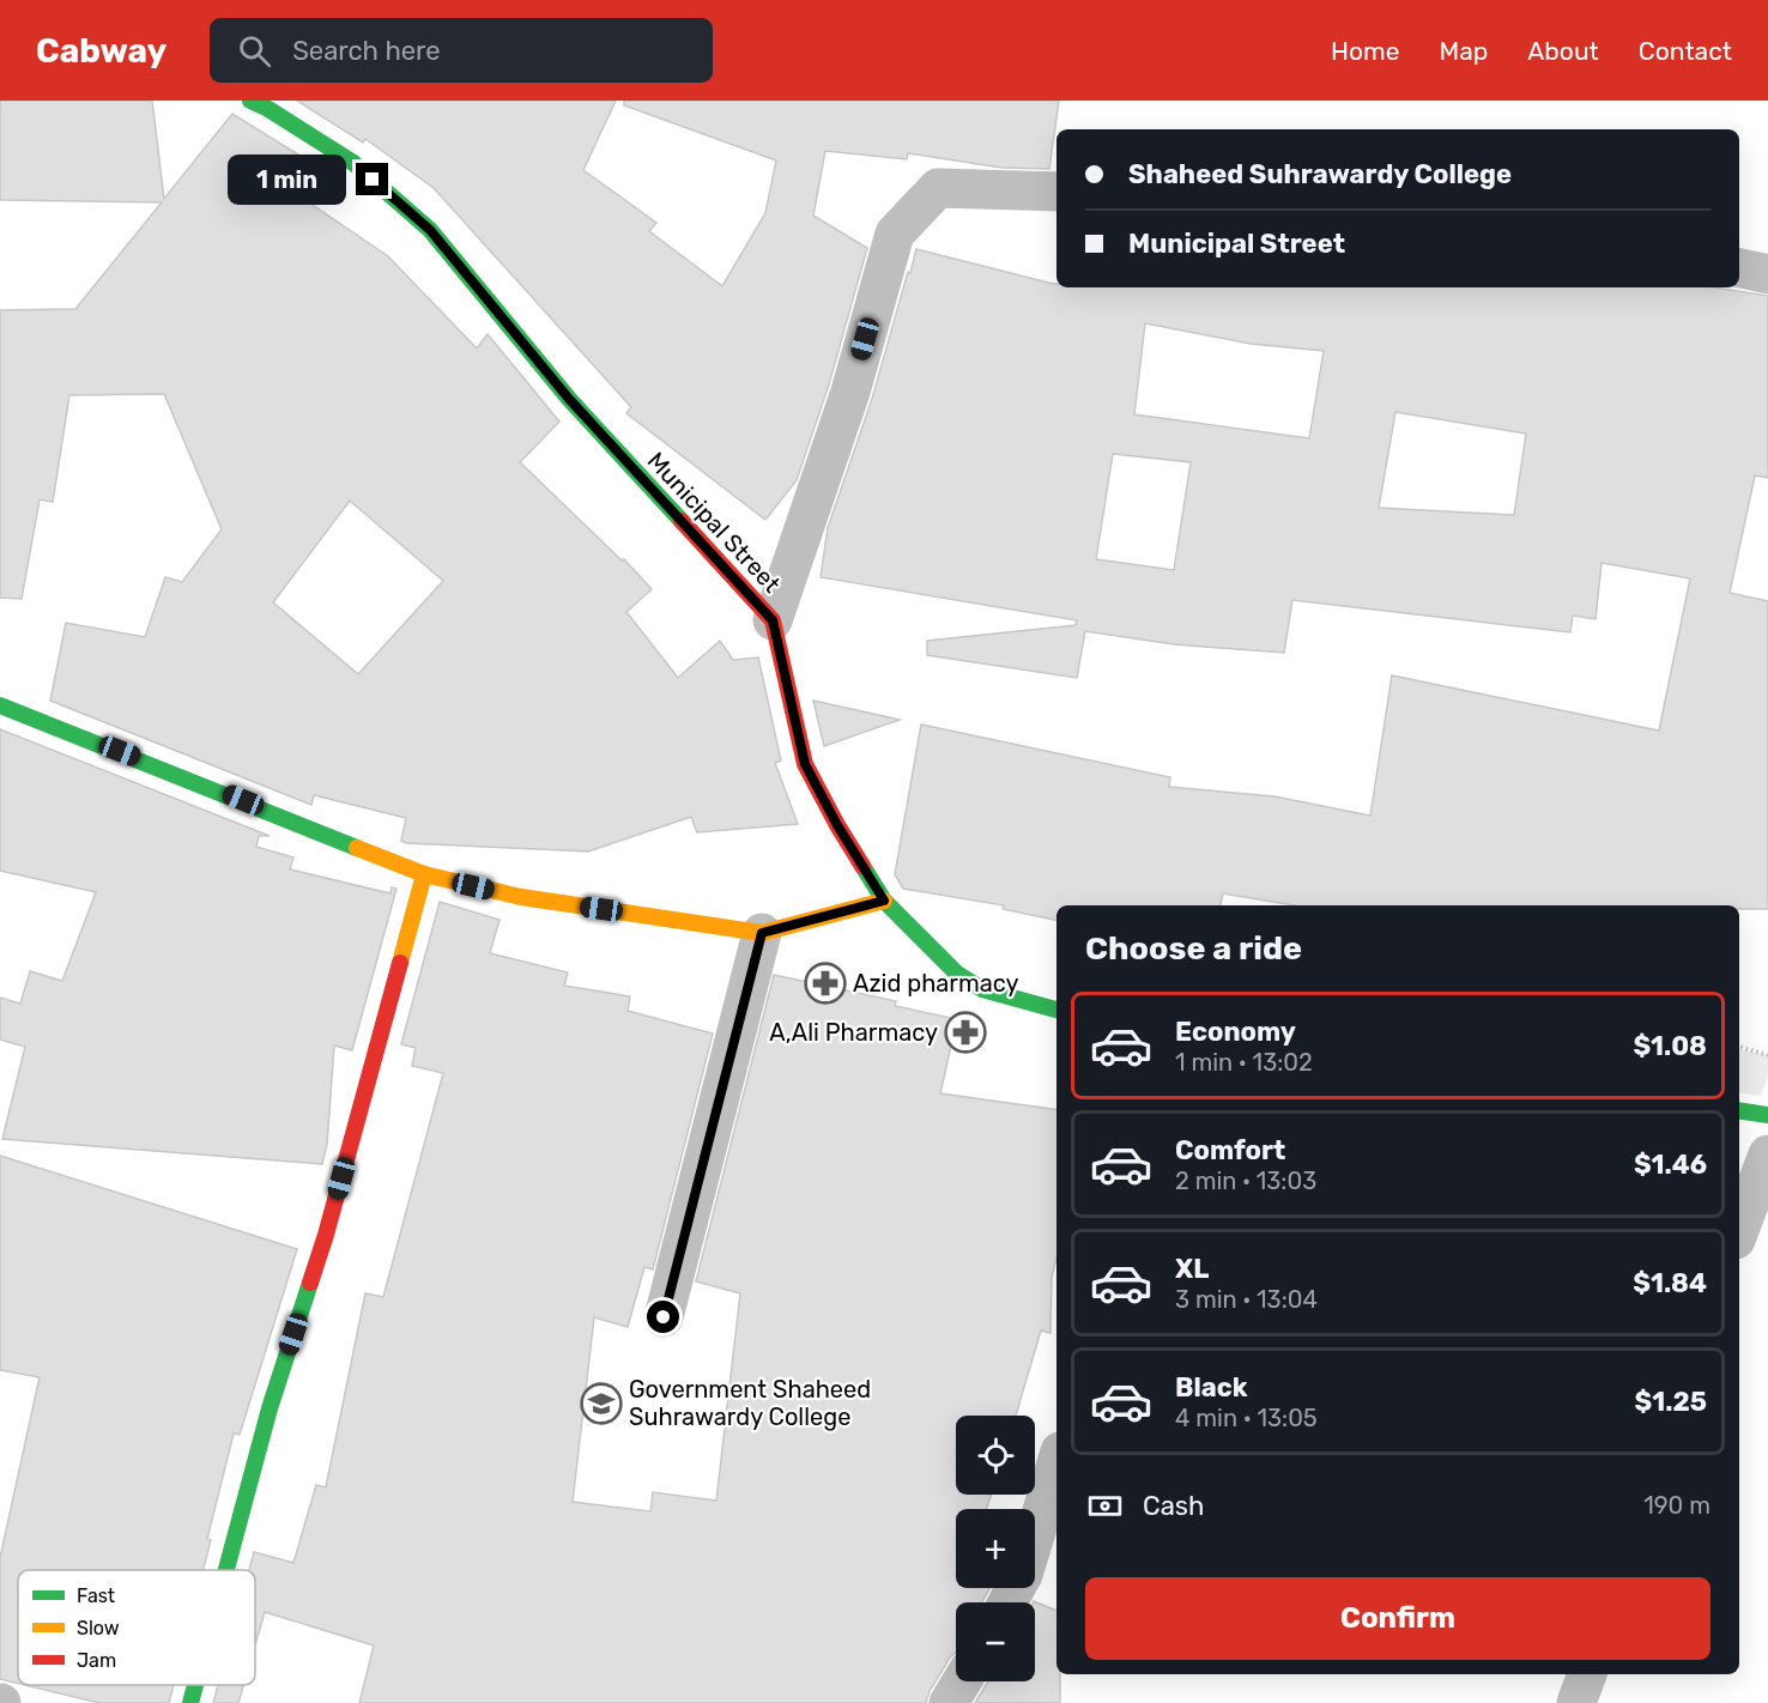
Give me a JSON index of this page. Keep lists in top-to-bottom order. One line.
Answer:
{"streets":{"street":["Municipal Street"]},"places":{"pharmacy":["Azid pharmacy","A,Ali Pharmacy"],"school or university":["Government Shaheed Suhrawardy College"]},"legend":["Fast","Slow","Jam"],"page":{"header":"Cabway","search":"Search here","nav":["Home","Map","About","Contact"],"banner":["Shaheed Suhrawardy College","Municipal Street"],"bubble":"1 min","heading":"Choose a ride","list":[{"name":"Economy","note":"1 min · 13:02","value":"$1.08"},{"name":"Comfort","note":"2 min · 13:03","value":"$1.46"},{"name":"XL","note":"3 min · 13:04","value":"$1.84"},{"name":"Black","note":"4 min · 13:05","value":"$1.25"}],"map_buttons":["+","−"],"pay":["Cash","190 m"],"buttons":"Confirm"}}
